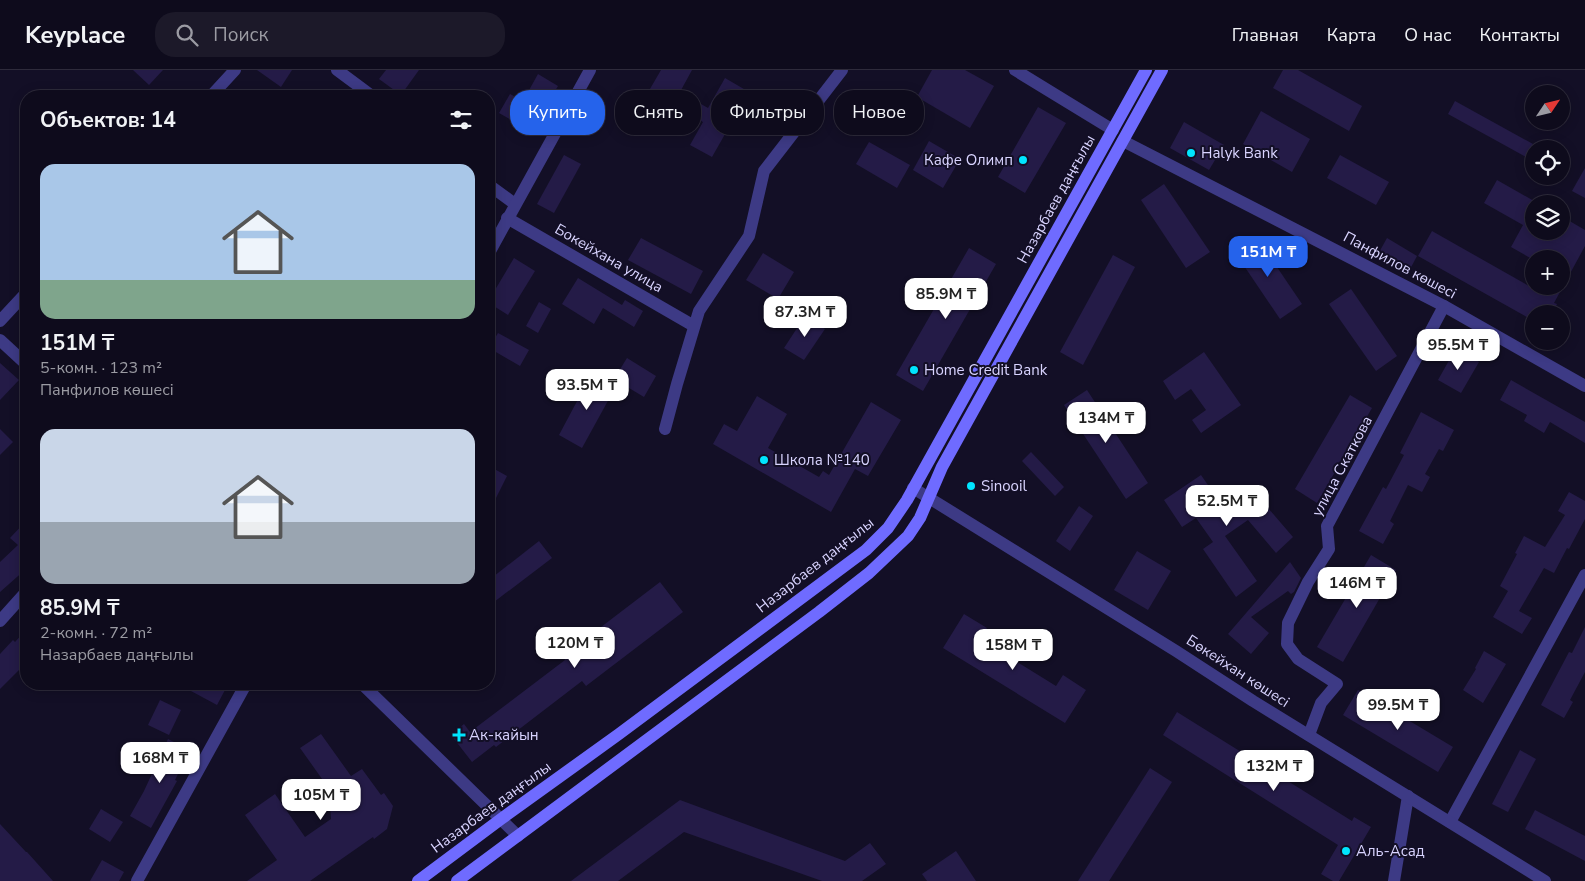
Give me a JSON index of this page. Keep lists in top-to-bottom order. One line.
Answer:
{"streets":{"main road":["Назарбаев даңғылы"],"street":["Бокейхана улица","Панфилов көшесі","улица Скаткова","Бөкейхан көшесі"]},"crossings":[["Назарбаев даңғылы","Бөкейхан көшесі"],["Панфилов көшесі","улица Скаткова"],["улица Скаткова","Бөкейхан көшесі"]],"places":{"other":["Halyk Bank","Кафе Олимп","Home Credit Bank","Школа №140","Sinooil","Аль-Асад"],"health":["Ак-кайын"]},"north":"top right","page":{"header":"Keyplace","search":"Поиск","nav":["Главная","Карта","О нас","Контакты"],"map_buttons":["+","−"],"chip":["Купить","Снять","Фильтры","Новое"],"heading":"Объектов: 14","list":[{"name":"151M ₸","note":"5-комн. · 123 m² · Панфилов көшесі"},{"name":"85.9M ₸","note":"2-комн. · 72 m² · Назарбаев даңғылы"}],"price":["151M ₸","85.9M ₸","87.3M ₸","95.5M ₸","93.5M ₸","134M ₸","52.5M ₸","146M ₸","120M ₸","158M ₸","99.5M ₸","168M ₸","132M ₸","105M ₸"]}}
